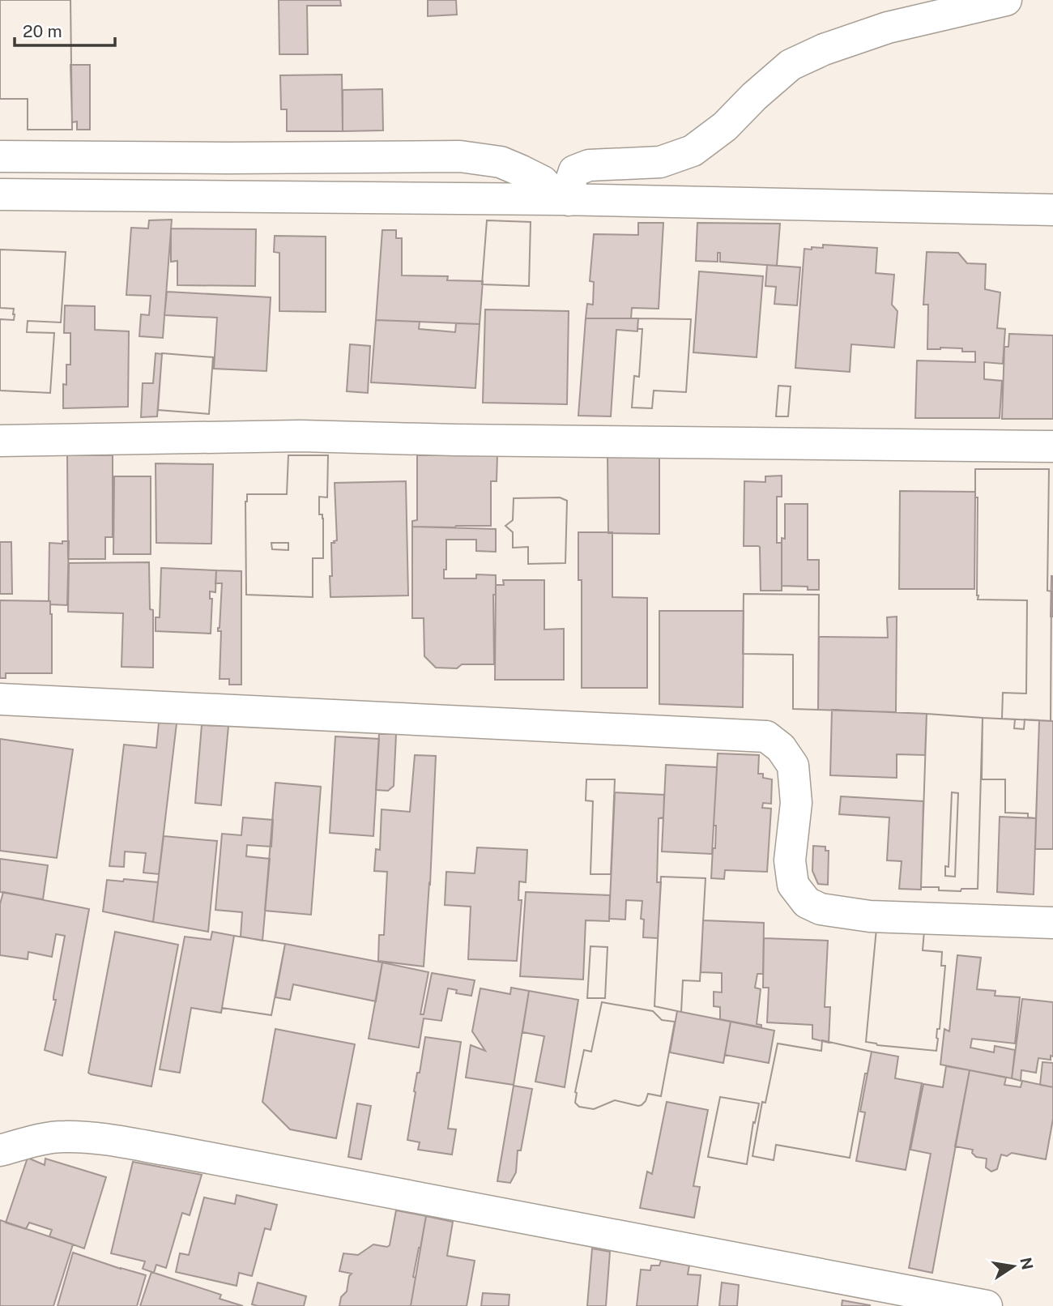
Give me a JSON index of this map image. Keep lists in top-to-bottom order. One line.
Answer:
{"scale_bar":"20 m","north":"right"}
